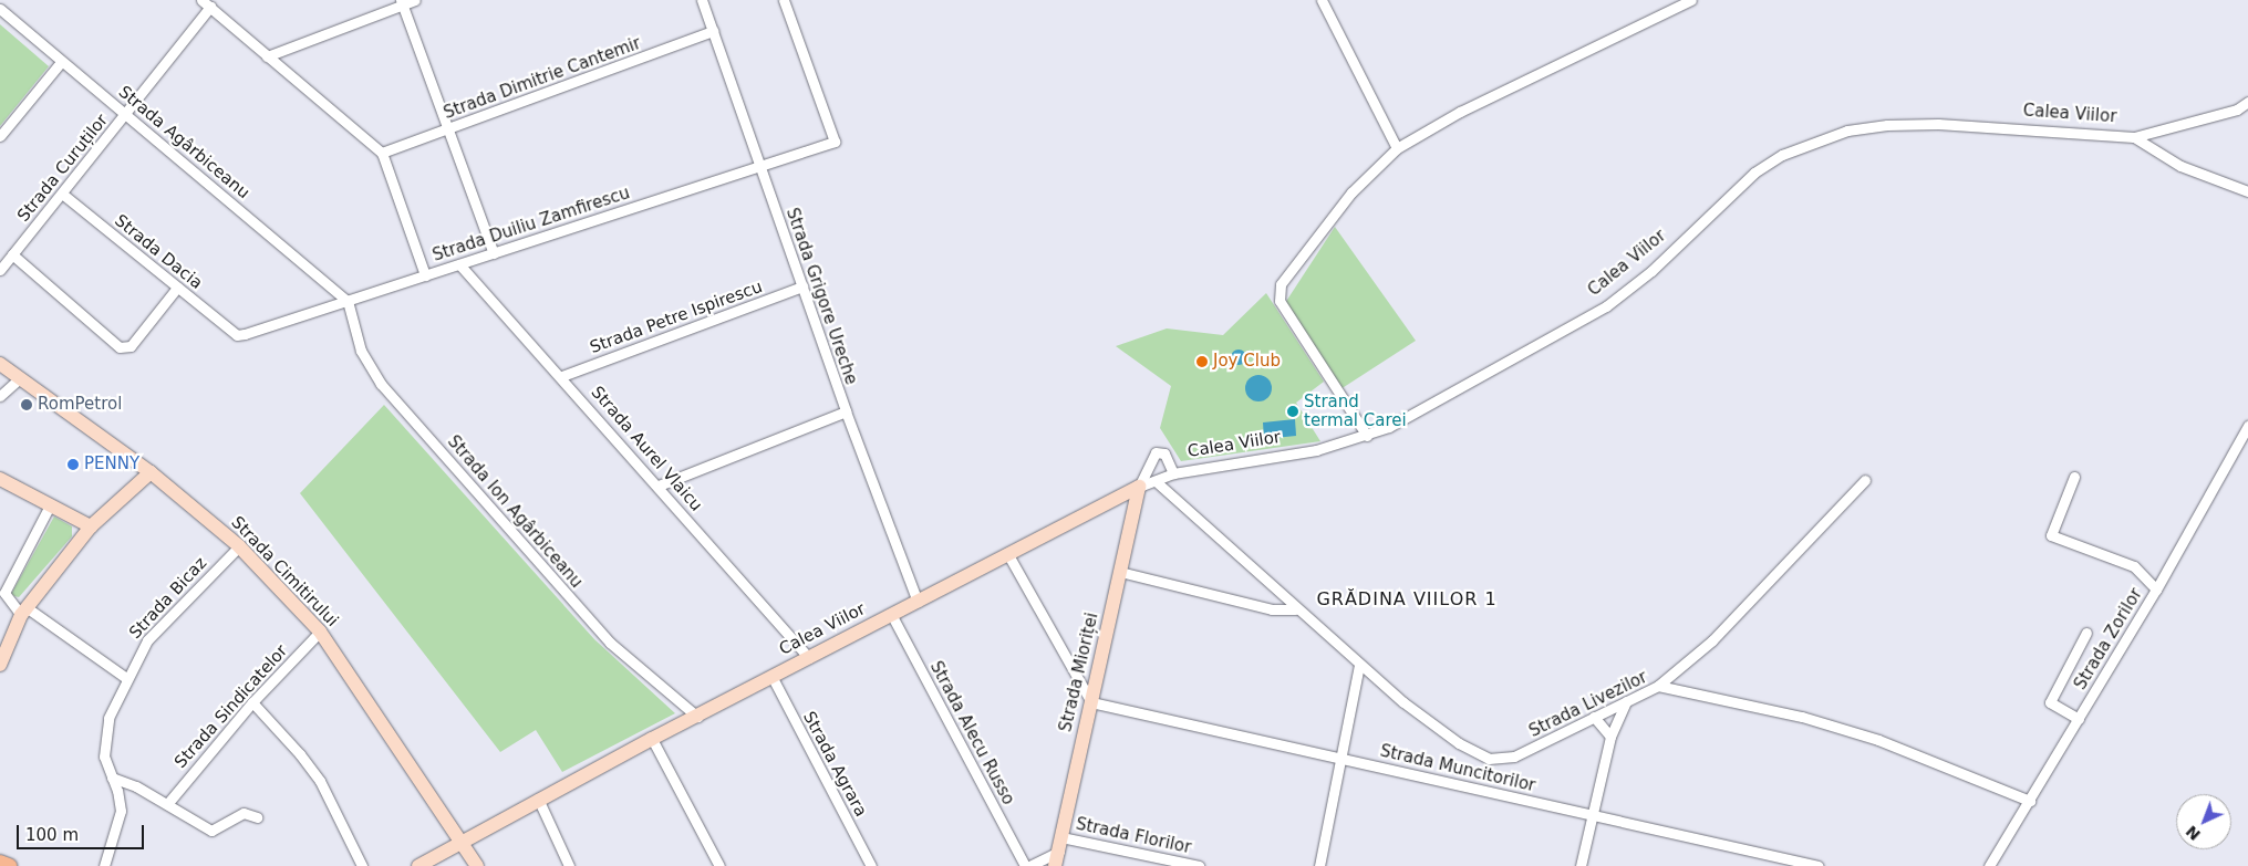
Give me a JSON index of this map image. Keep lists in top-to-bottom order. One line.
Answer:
{"streets":{"street":["Strada Dimitrie Cantemir","Calea Viilor","Strada Agârbiceanu","Strada Curuților","Strada Duiliu Zamfirescu","Strada Dacia","Strada Grigore Ureche","Strada Petre Ispirescu","Strada Aurel Vlaicu","Strada Ion Agârbiceanu","Strada Cimitirului","Strada Bicaz","Strada Zorilor","Strada Mioriței","Strada Livezilor","Strada Sindicatelor","Strada Alecu Russo","Strada Agrara","Strada Muncitorilor","Strada Florilor"]},"crossings":[["Strada Dimitrie Cantemir","Strada Grigore Ureche"],["Calea Viilor","Strada Grigore Ureche"],["Calea Viilor","Strada Aurel Vlaicu"],["Calea Viilor","Strada Ion Agârbiceanu"],["Calea Viilor","Strada Cimitirului"],["Calea Viilor","Strada Mioriței"],["Calea Viilor","Strada Livezilor"],["Calea Viilor","Strada Alecu Russo"],["Calea Viilor","Strada Agrara"],["Strada Agârbiceanu","Strada Curuților"],["Strada Agârbiceanu","Strada Duiliu Zamfirescu"],["Strada Agârbiceanu","Strada Ion Agârbiceanu"],["Strada Curuților","Strada Dacia"],["Strada Duiliu Zamfirescu","Strada Dacia"],["Strada Duiliu Zamfirescu","Strada Grigore Ureche"],["Strada Duiliu Zamfirescu","Strada Aurel Vlaicu"],["Strada Duiliu Zamfirescu","Strada Ion Agârbiceanu"],["Strada Grigore Ureche","Strada Petre Ispirescu"],["Strada Petre Ispirescu","Strada Aurel Vlaicu"],["Strada Cimitirului","Strada Bicaz"],["Strada Cimitirului","Strada Sindicatelor"],["Strada Zorilor","Strada Livezilor"],["Strada Mioriței","Strada Muncitorilor"],["Strada Mioriței","Strada Florilor"]],"districts":["GRĂDINA VIILOR 1"],"places":["Joy Club","RomPetrol","Strand termal Carei","PENNY"],"scale_bar":"100 m","north":"bottom left"}
